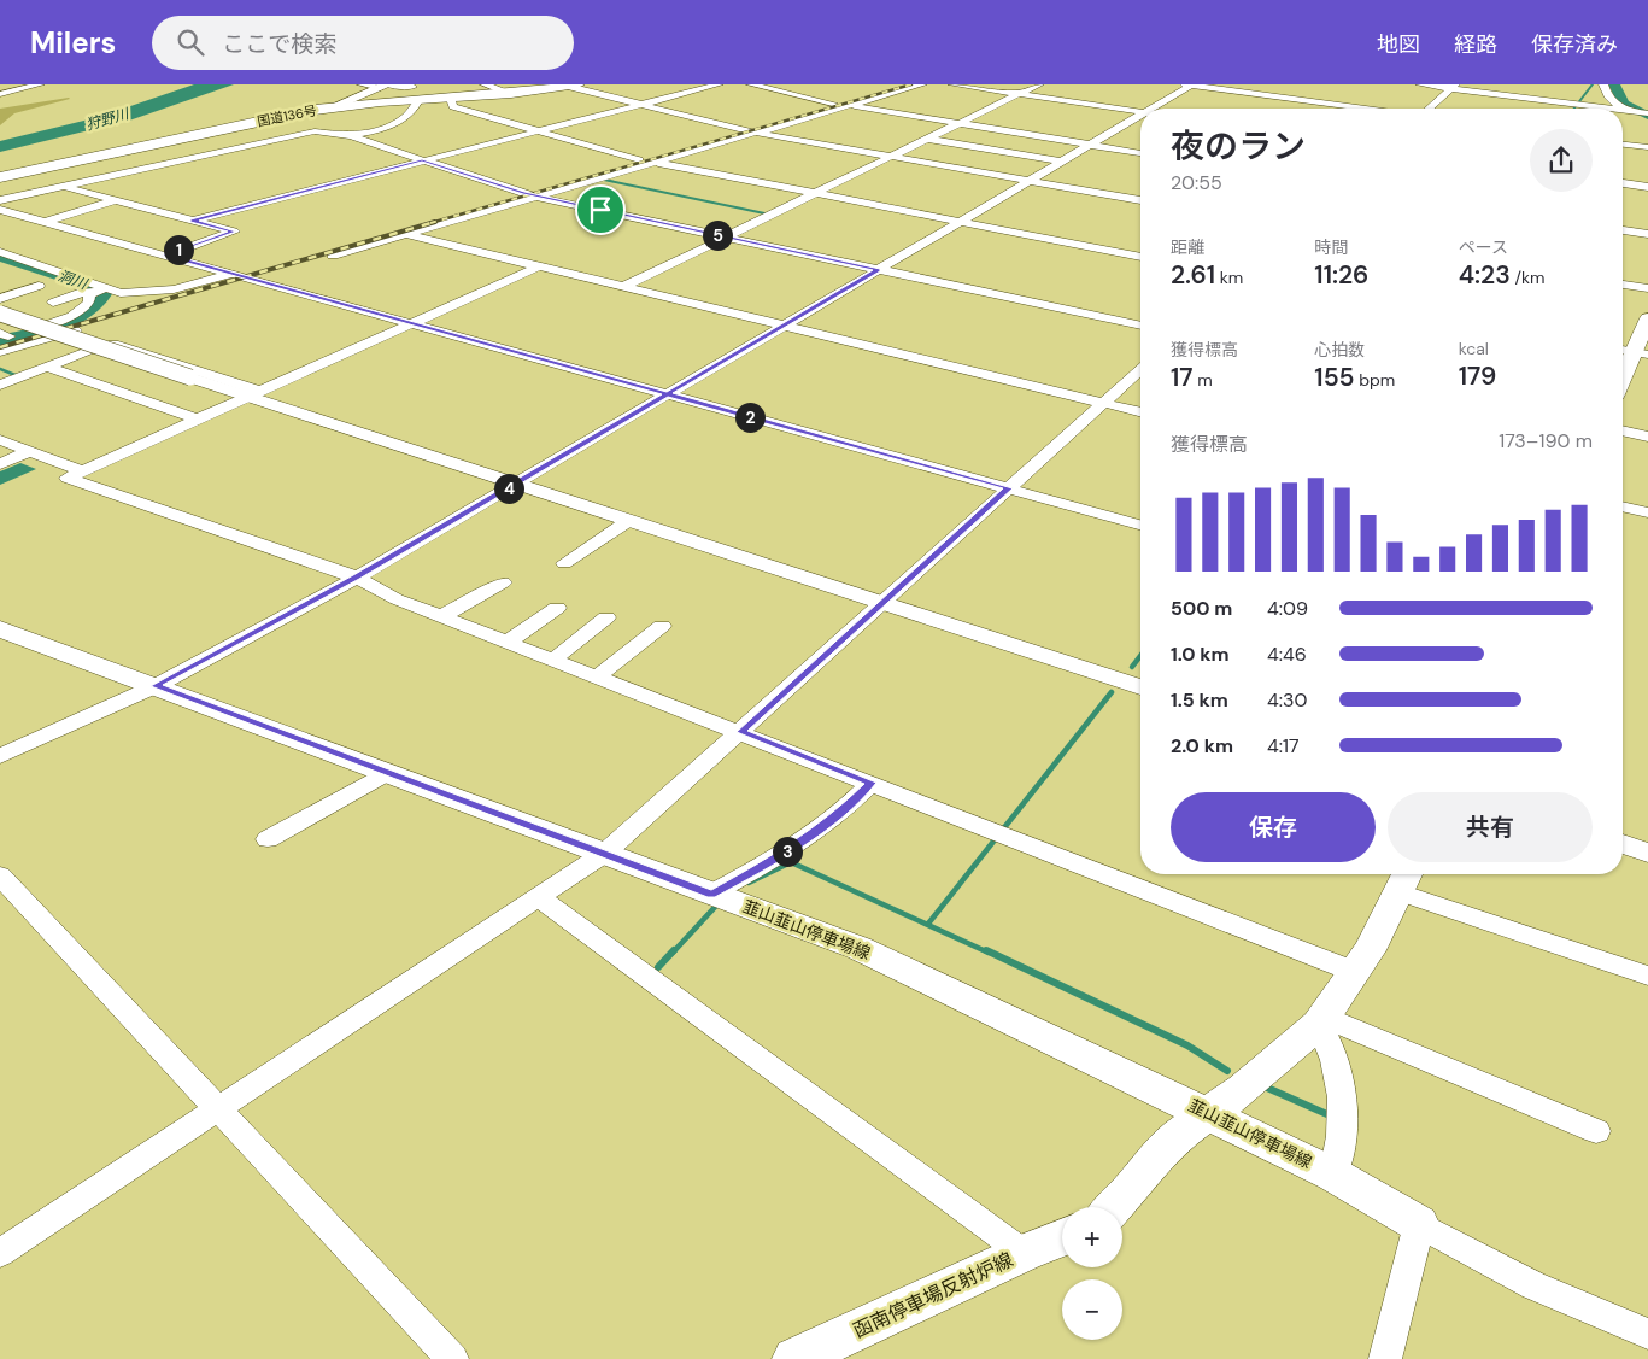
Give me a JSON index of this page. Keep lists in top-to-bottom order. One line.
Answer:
{"streets":{"highway":["国道136号"],"main road":["韮山韮山停車場線","函南停車場反射炉線"]},"water":["狩野川","洞川"],"page":{"header":"Milers","search":"ここで検索","nav":["地図","経路","保存済み"],"heading":["夜のラン","20:55"],"stats":[["距離","2.61 km"],["時間","11:26"],["ペース","4:23 /km"],["獲得標高","17 m"],["心拍数","155 bpm"],["kcal","179"]],"pins":["5","1","2","4","3"],"chart":["獲得標高","173–190 m"],"list":[{"name":"500 m","note":"4:09"},{"name":"1.0 km","note":"4:46"},{"name":"1.5 km","note":"4:30"},{"name":"2.0 km","note":"4:17"}],"buttons":["保存","共有"],"map_buttons":["+","−"]}}
